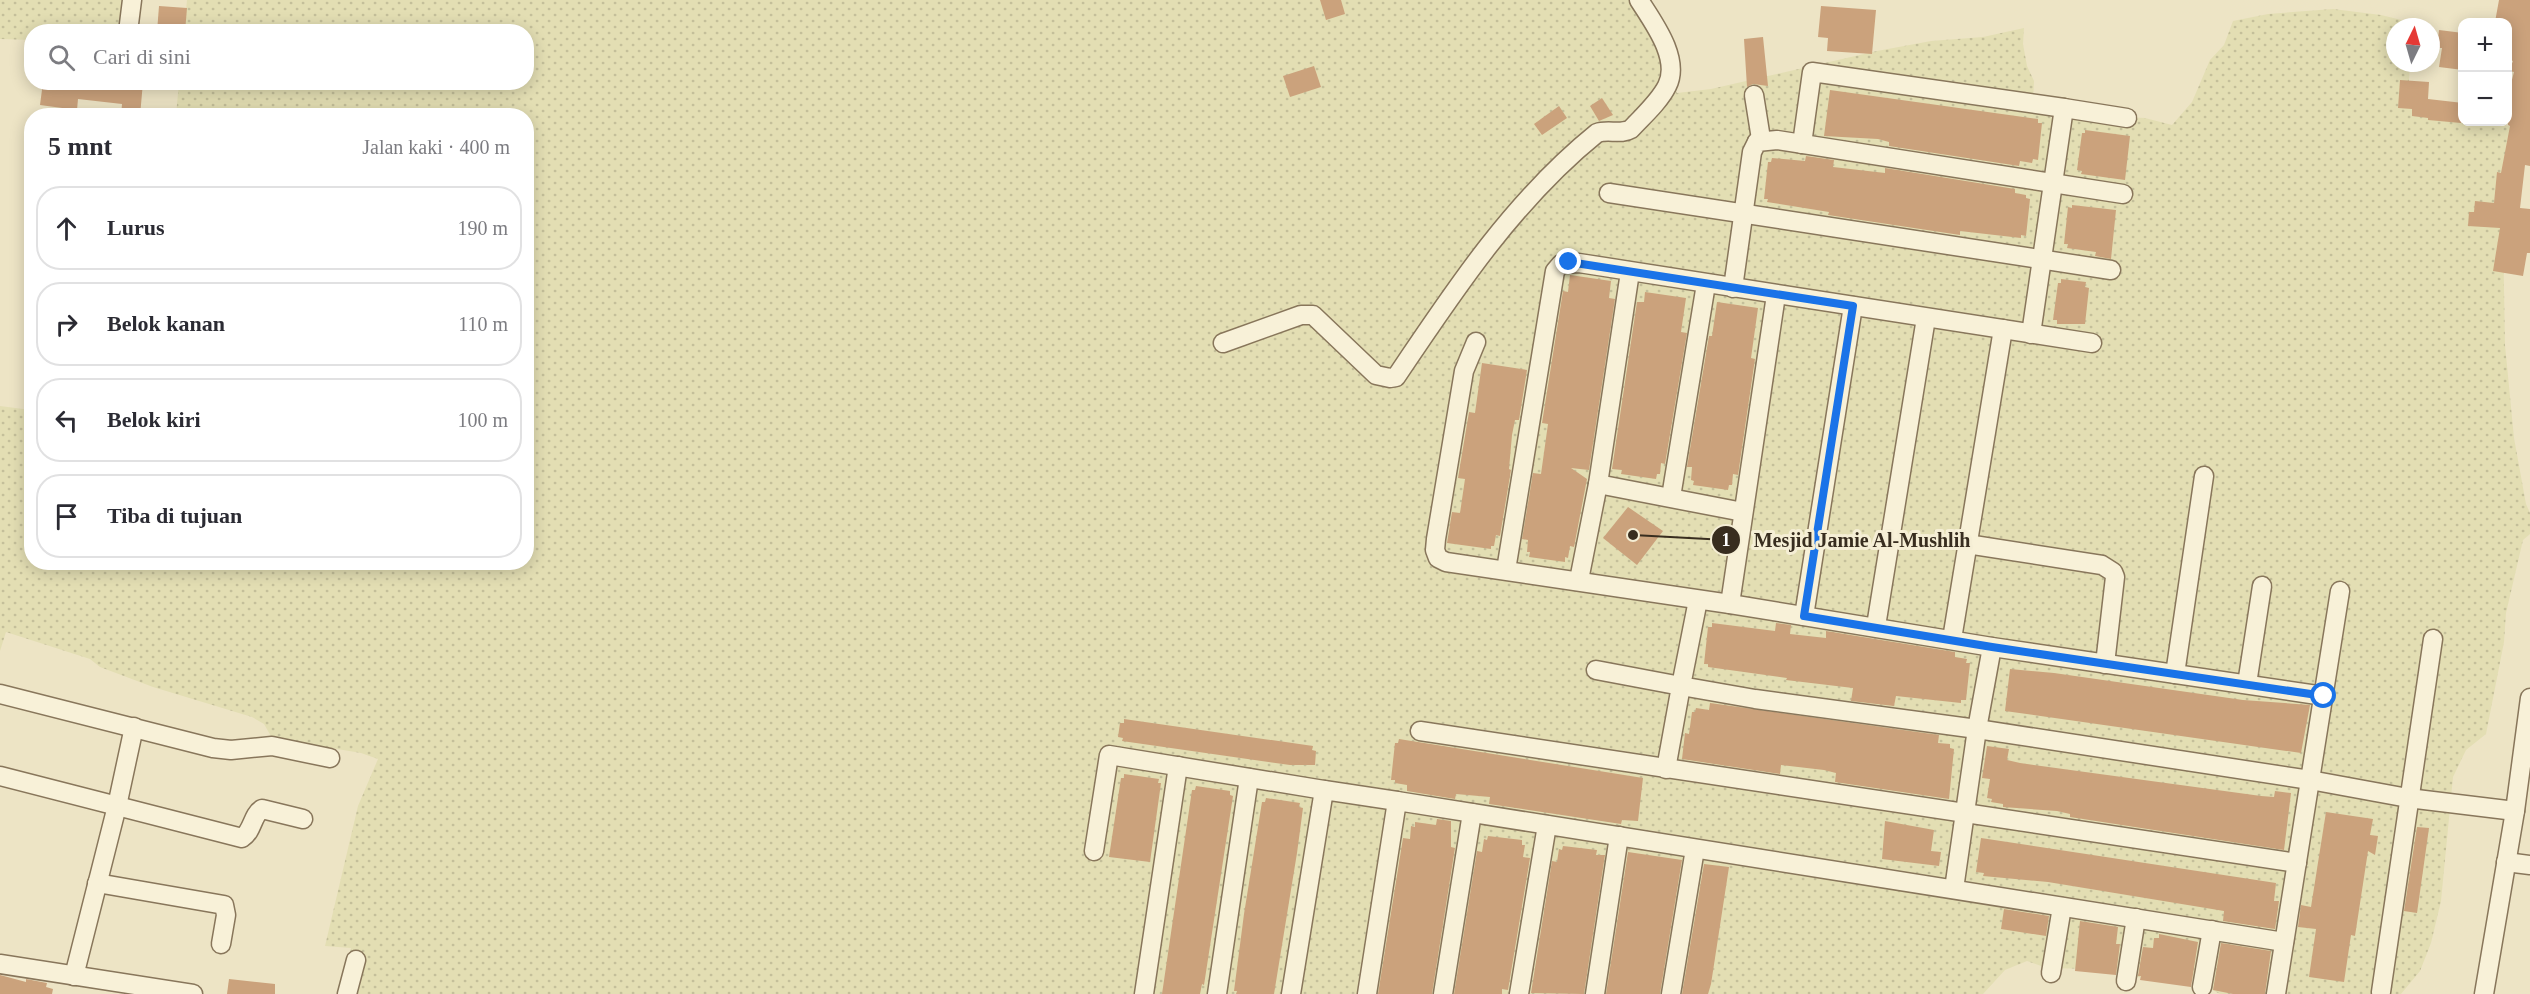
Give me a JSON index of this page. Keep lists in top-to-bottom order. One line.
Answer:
{"places":["Mesjid Jamie Al-Mushlih"],"north":"top","page":{"map_buttons":["+","−"],"search":"Cari di sini","heading":["5 mnt","Jalan kaki · 400 m"],"list":[["Lurus","190 m"],["Belok kanan","110 m"],["Belok kiri","100 m"],"Tiba di tujuan"]}}
